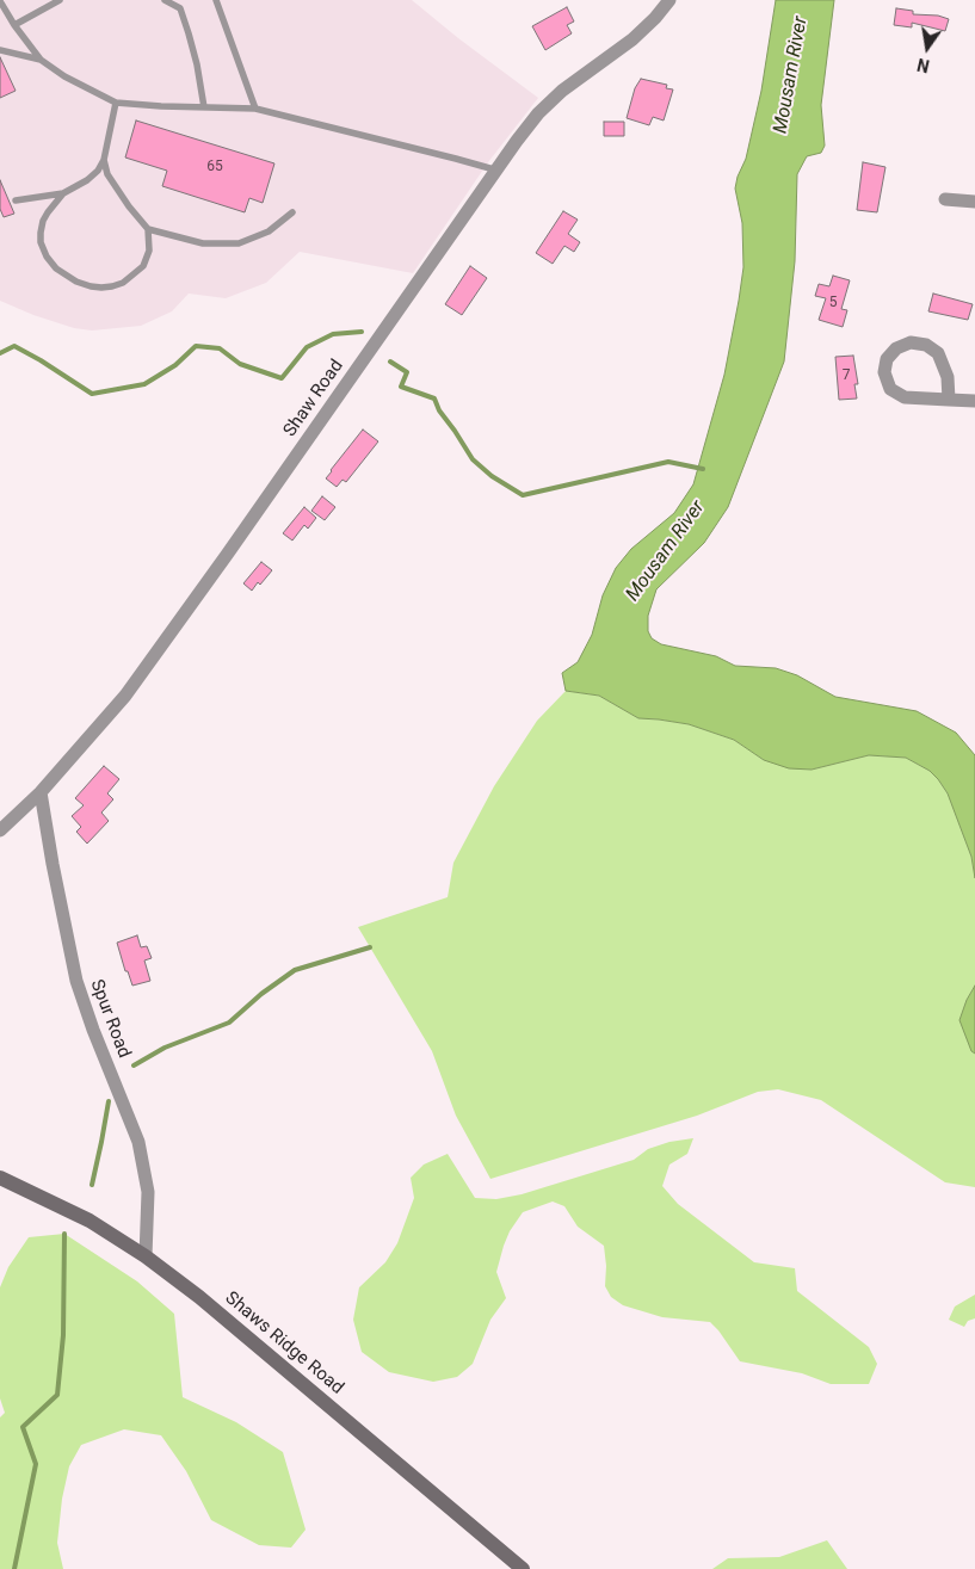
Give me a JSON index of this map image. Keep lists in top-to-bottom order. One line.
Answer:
{"streets":{"main road":["Shaws Ridge Road"],"street":["Shaw Road","Spur Road"]},"crossings":[["Shaw Road","Spur Road"],["Spur Road","Shaws Ridge Road"]],"water":["Mousam River"],"house_numbers":["65","5","7"],"north":"bottom"}
